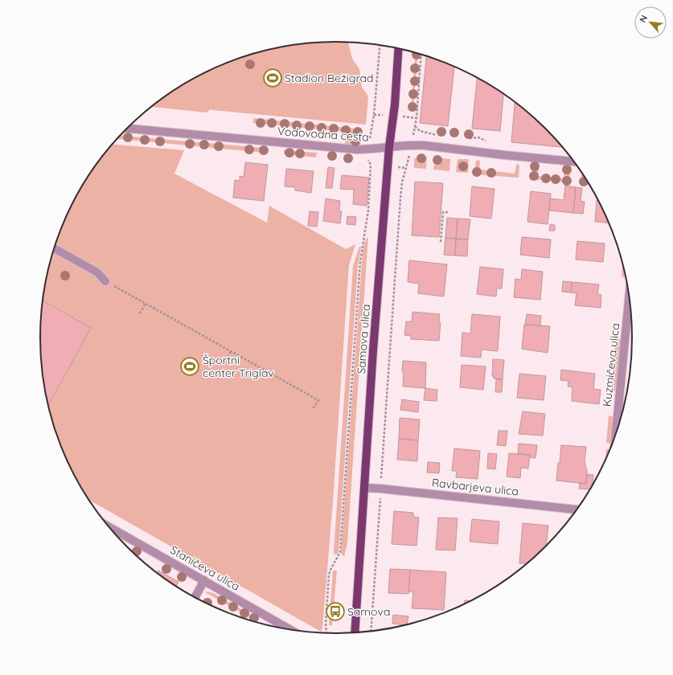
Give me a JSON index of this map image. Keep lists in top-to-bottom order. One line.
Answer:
{"streets":{"main road":["Samova ulica"],"street":["Vodovodna cesta","Kuzmičeva ulica","Ravbarjeva ulica","Staničeva ulica"]},"crossings":[["Vodovodna cesta","Samova ulica"],["Samova ulica","Ravbarjeva ulica"]],"places":{"sports":["Stadion Bežigrad","Športni center Triglav"],"bus stop":["Samova"]},"north":"top left"}
